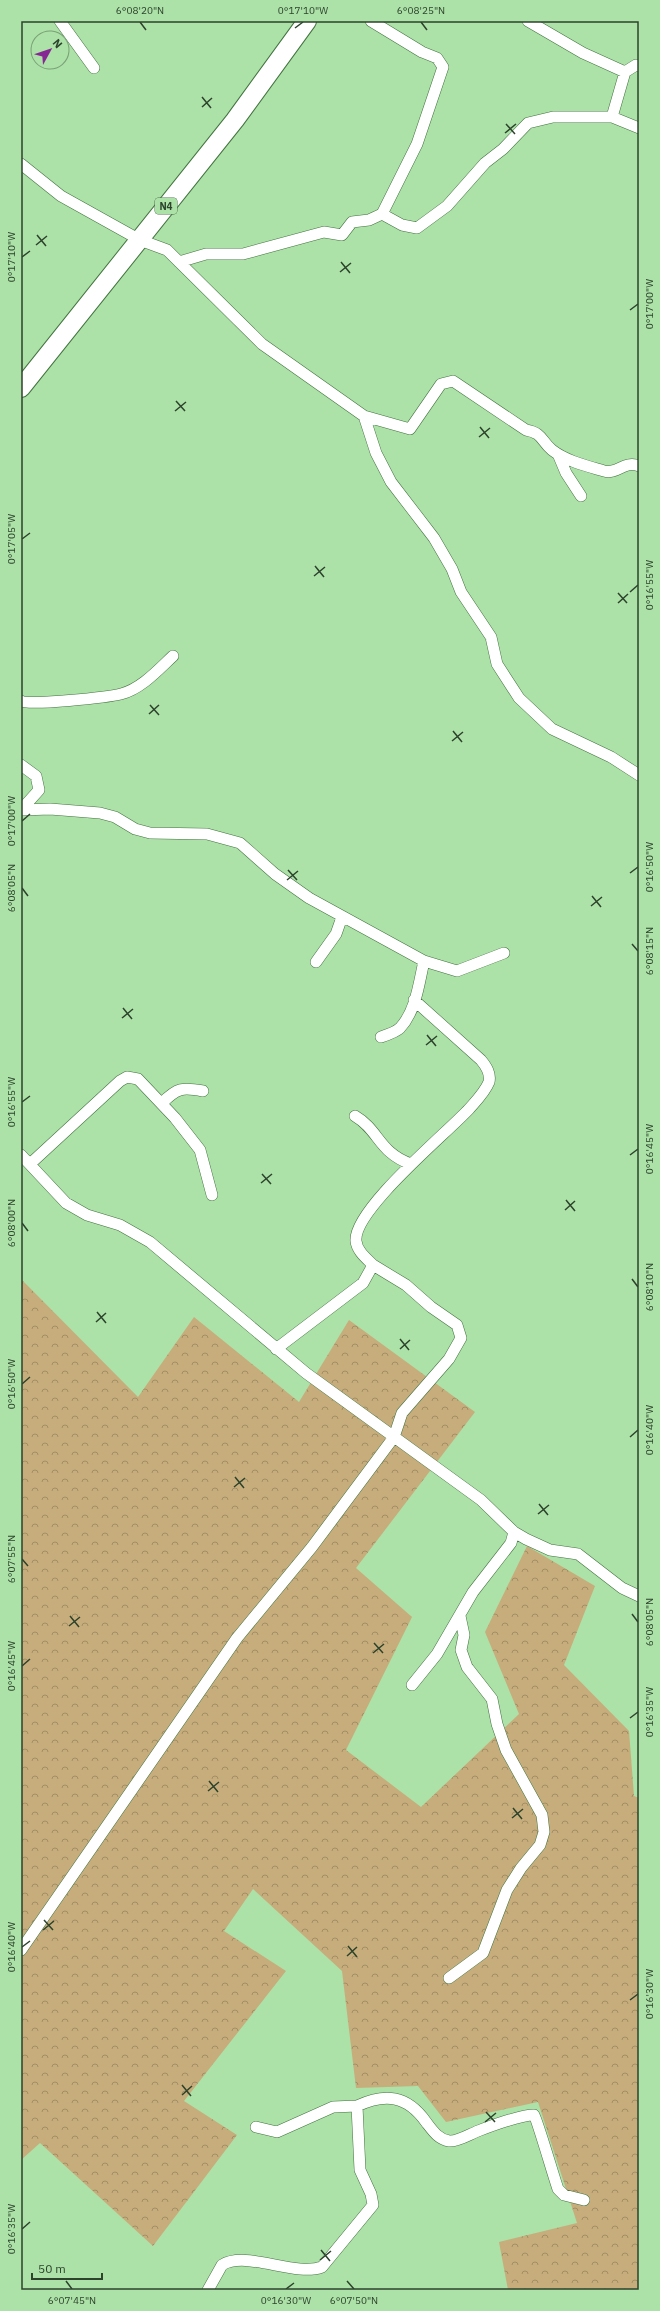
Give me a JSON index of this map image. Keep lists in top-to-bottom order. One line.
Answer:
{"streets":{"highway":["N4"]},"scale_bar":"50 m","north":"top right","coordinates":["6°08'20\"N","0°17'10\"W","6°08'25\"N","0°17'00\"W","0°17'05\"W","0°16'55\"W","0°16'50\"W","6°08'05\"N","6°08'15\"N","0°16'45\"W","6°08'00\"N","6°08'10\"N","0°16'40\"W","6°07'55\"N","0°16'35\"W","0°16'30\"W","6°07'45\"N","6°07'50\"N"]}
